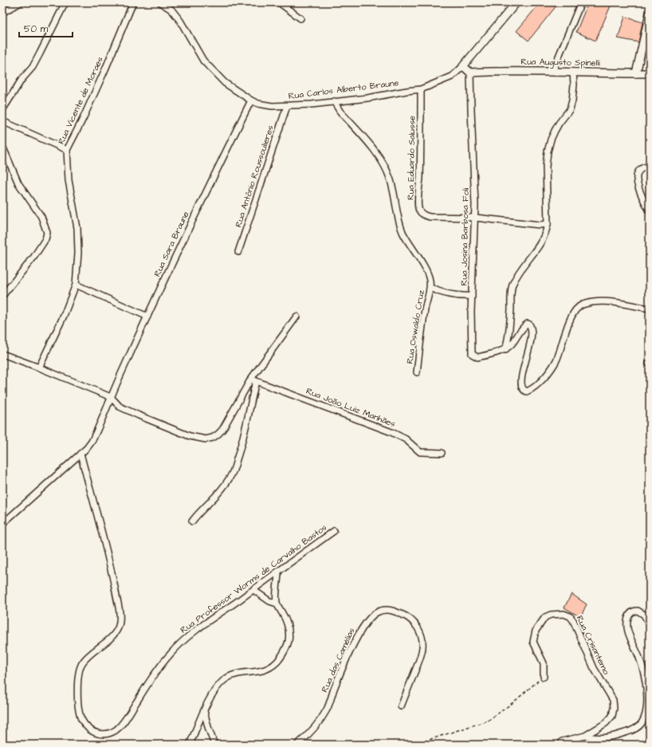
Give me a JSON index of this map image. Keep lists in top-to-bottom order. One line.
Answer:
{"streets":{"street":["Rua Augusto Spinelli","Rua Carlos Alberto Braune","Rua Vicente de Moraes","Rua Eduardo Salusse","Rua Antônio Roussoulieres","Rua Josina Barbosa Foli","Rua Sara Braune","Rua Oswaldo Cruz","Rua João Luiz Manhães","Rua Professor Worms de Carvalho Bastos","Rua Crisantemo","Rua das Camélias"]},"crossings":[["Rua Augusto Spinelli","Rua Josina Barbosa Foli"],["Rua Carlos Alberto Braune","Rua Eduardo Salusse"],["Rua Carlos Alberto Braune","Rua Antônio Roussoulieres"],["Rua Carlos Alberto Braune","Rua Sara Braune"],["Rua Carlos Alberto Braune","Rua Oswaldo Cruz"],["Rua Eduardo Salusse","Rua Josina Barbosa Foli"],["Rua Sara Braune","Rua Professor Worms de Carvalho Bastos"]],"scale_bar":"50 m"}
